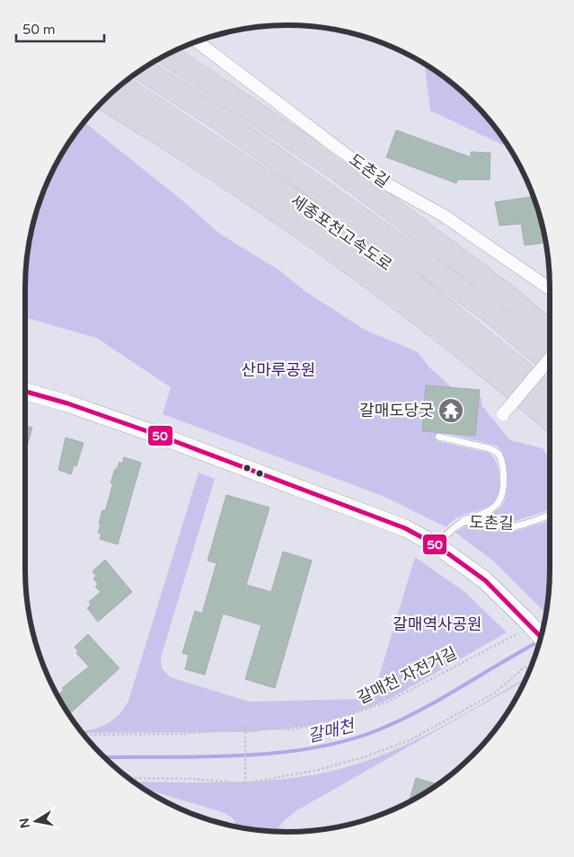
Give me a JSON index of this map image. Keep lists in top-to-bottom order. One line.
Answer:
{"streets":{"highway":["세종포천고속도로"],"street":["도촌길"],"path":["갈매천 자전거길"]},"water":["갈매천"],"parks":["산마루공원","갈매역사공원"],"places":{"temple":["갈매도당굿"]},"lines":["transit line 50"],"scale_bar":"50 m","north":"left"}
